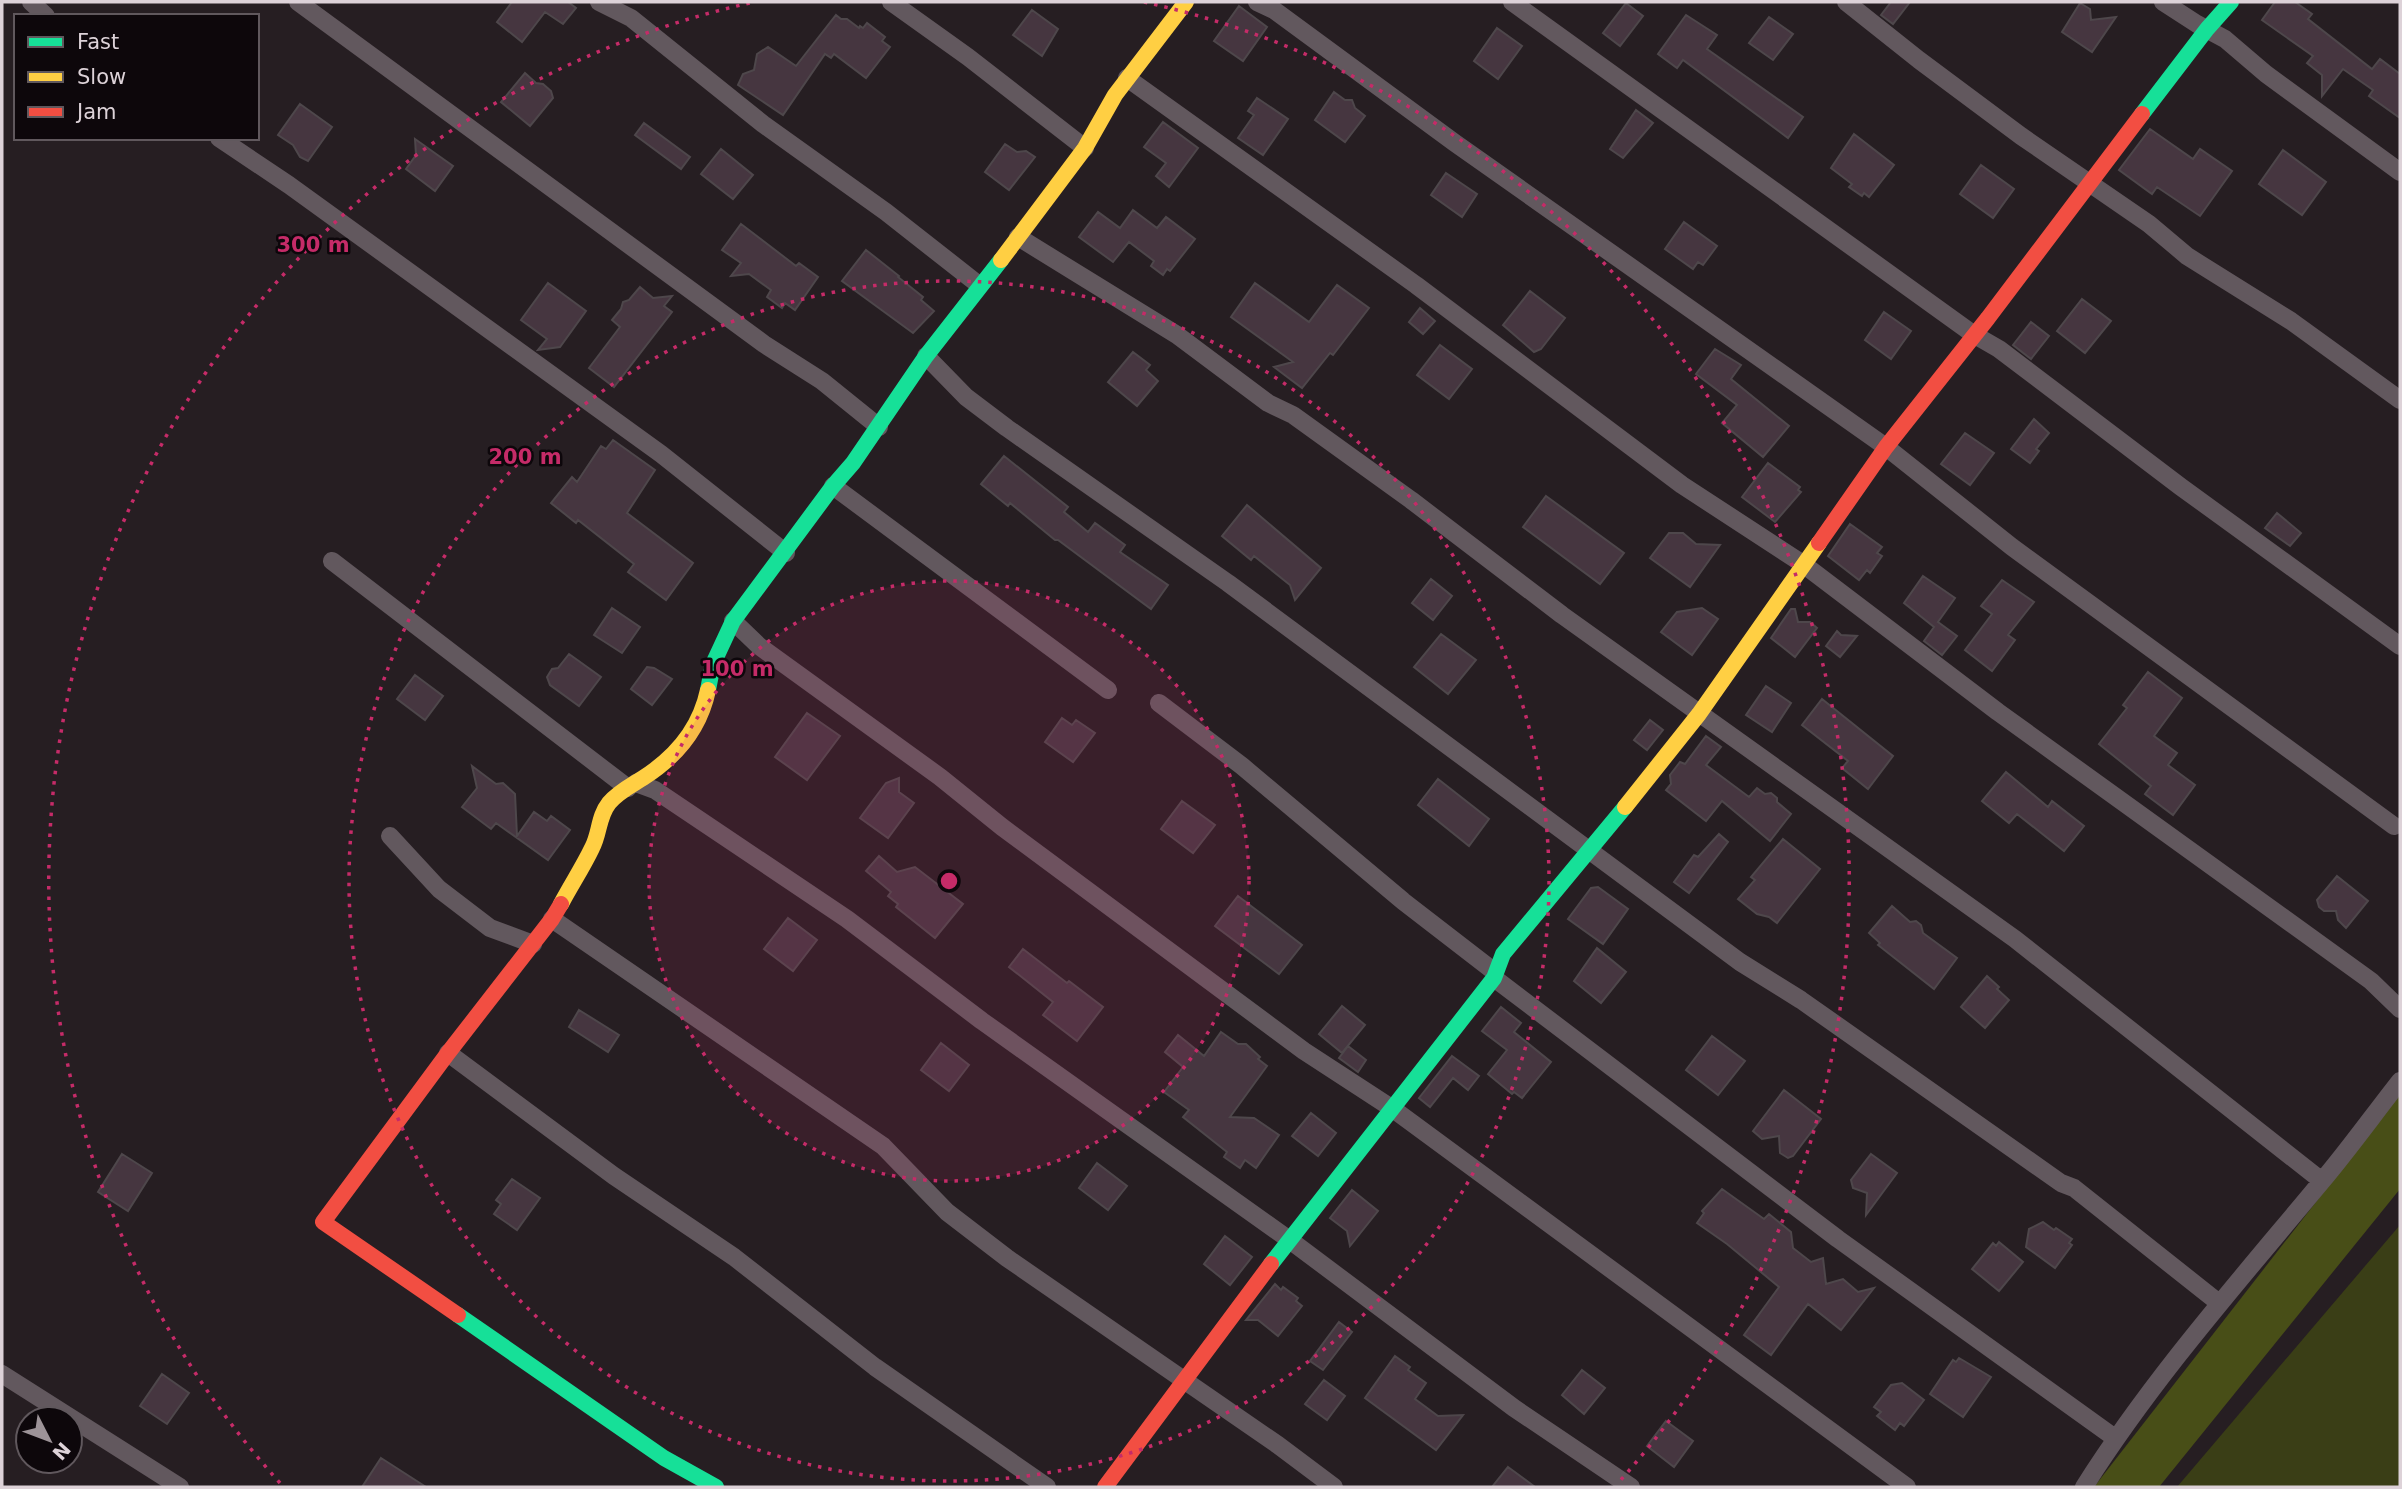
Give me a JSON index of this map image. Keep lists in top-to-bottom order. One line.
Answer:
{"legend":["Fast","Slow","Jam"],"north":"bottom right","rings":["300 m","200 m","100 m"]}
